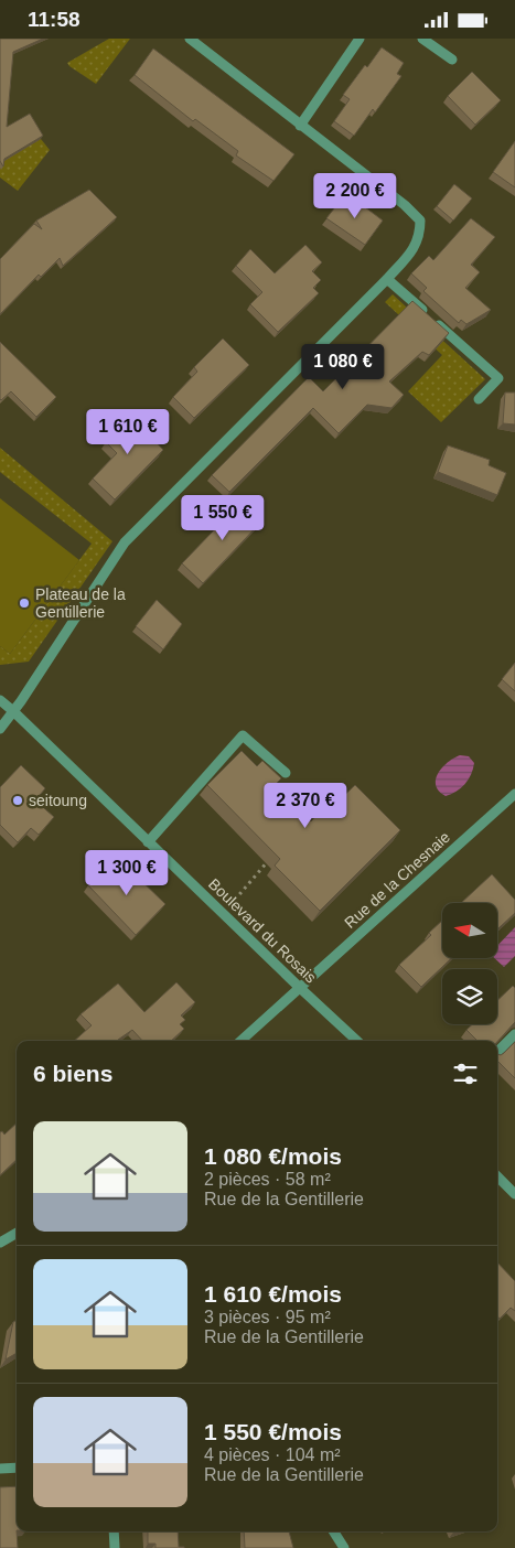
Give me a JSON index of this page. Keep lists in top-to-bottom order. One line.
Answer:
{"streets":{"street":["Rue de la Chesnaie","Boulevard du Rosais"]},"crossings":[["Rue de la Chesnaie","Boulevard du Rosais"]],"places":["Plateau de la Gentillerie","seitoung"],"north":"left","page":{"status":"11:58","price":["2 200 €","1 080 €","1 610 €","1 550 €","2 370 €","1 300 €"],"heading":"6 biens","list":[{"name":"1 080 €/mois","note":"2 pièces · 58 m² · Rue de la Gentillerie"},{"name":"1 610 €/mois","note":"3 pièces · 95 m² · Rue de la Gentillerie"},{"name":"1 550 €/mois","note":"4 pièces · 104 m² · Rue de la Gentillerie"}]}}
